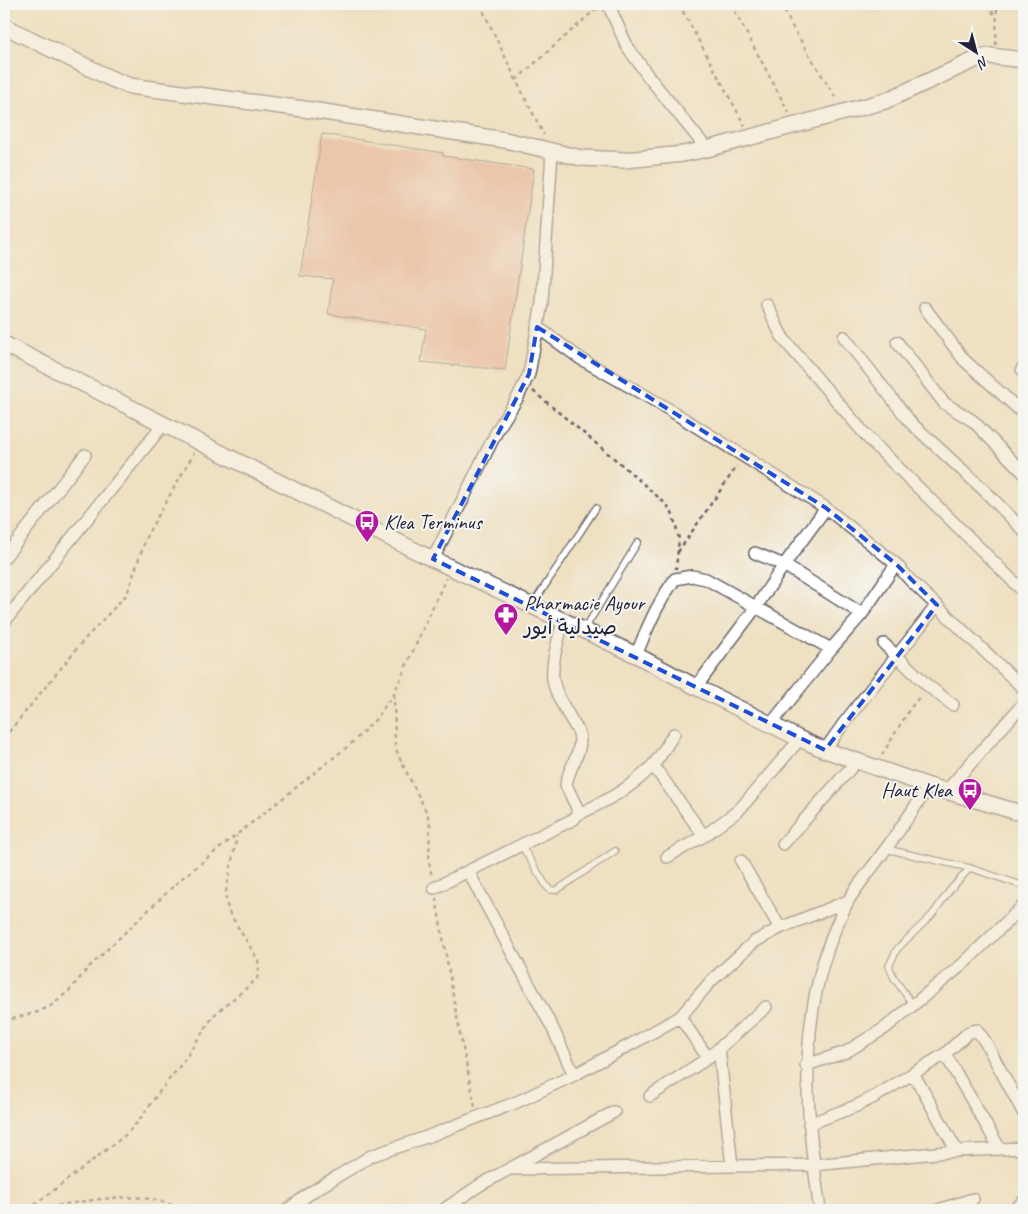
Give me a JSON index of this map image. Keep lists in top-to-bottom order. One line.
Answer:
{"places":{"bus stop":["Klea Terminus","Haut Klea"],"pharmacy":["Pharmacie Ayour صيدلية أيور"]},"north":"bottom right"}
